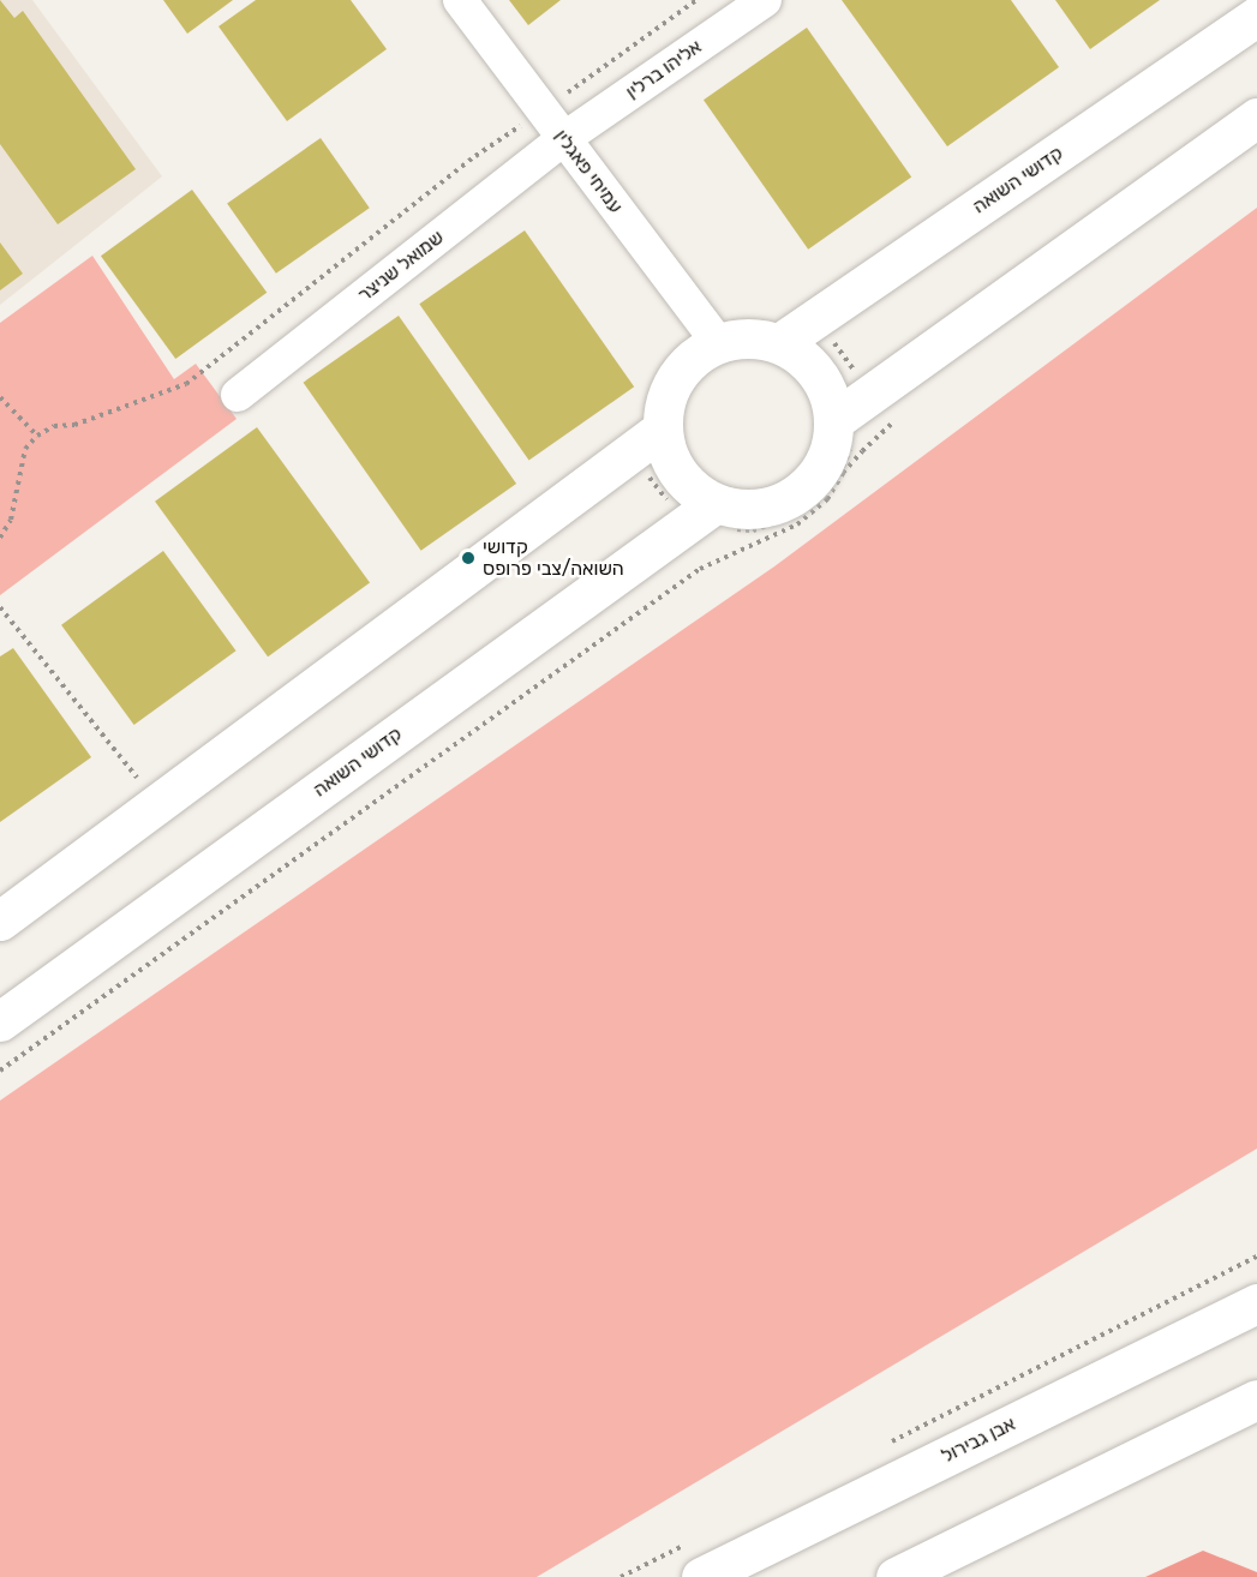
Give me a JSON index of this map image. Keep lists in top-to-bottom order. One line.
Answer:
{"streets":{"street":["אליהו ברלין","עמיחי פאגלין","קדושי השואה","שמואל שניצר","אבן גבירול"]},"crossings":[["אליהו ברלין","עמיחי פאגלין"],["אליהו ברלין","שמואל שניצר"],["עמיחי פאגלין","קדושי השואה"],["עמיחי פאגלין","שמואל שניצר"]],"places":["קדושי השואה/צבי פרופס"]}
